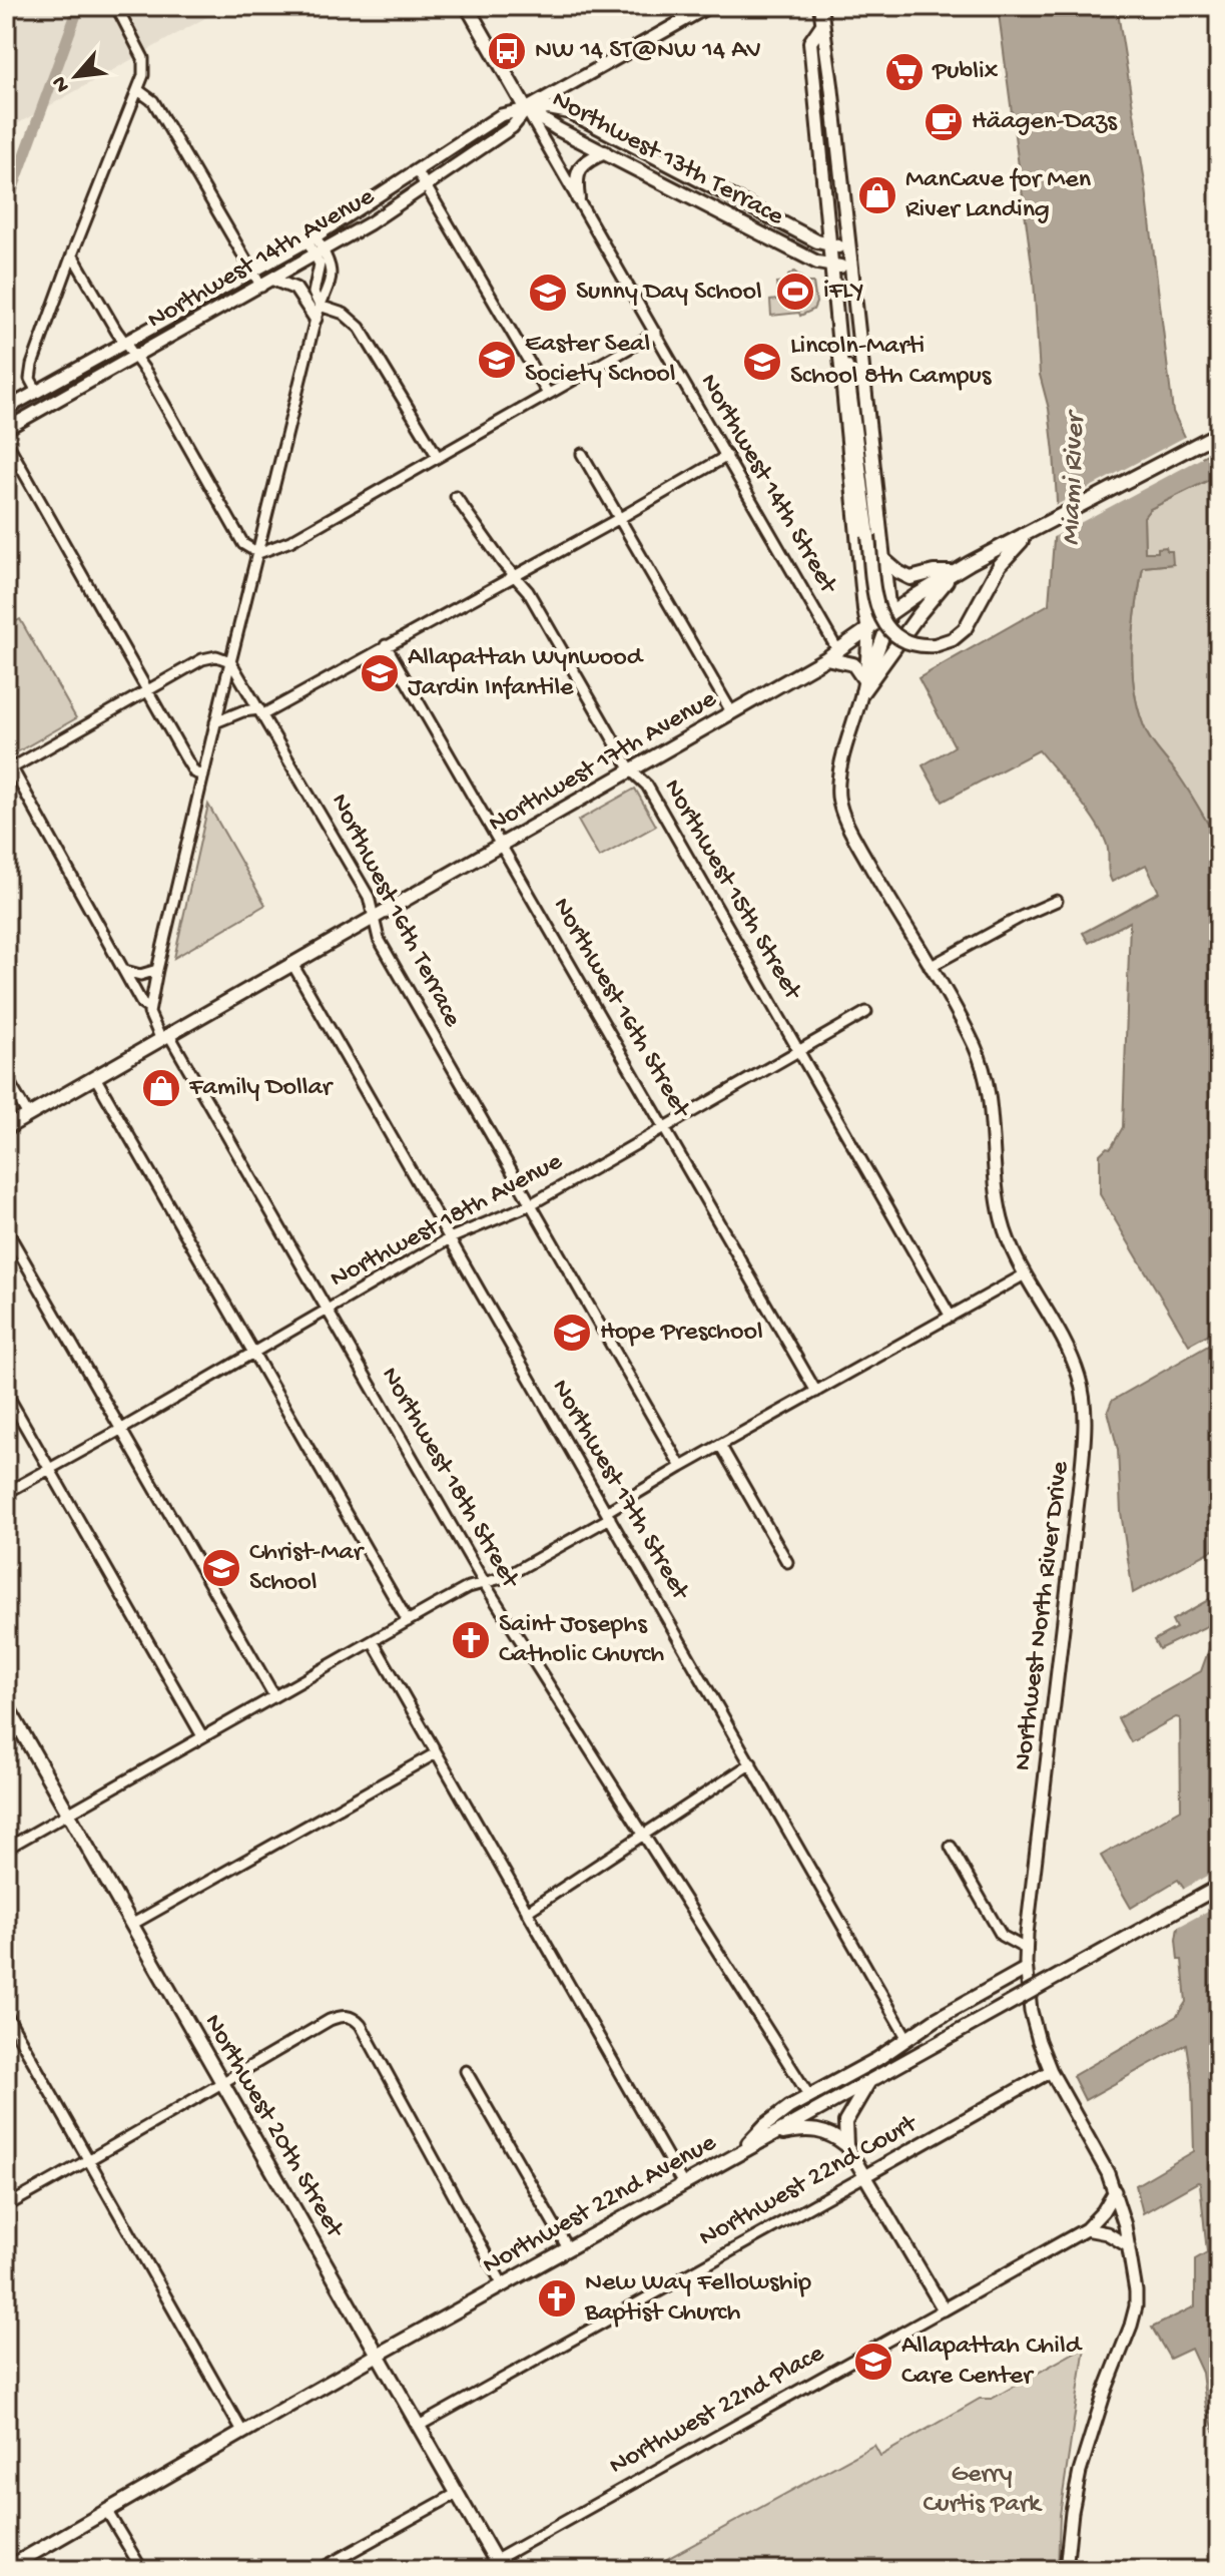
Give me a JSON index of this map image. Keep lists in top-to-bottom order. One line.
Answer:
{"streets":{"main road":["Northwest 13th Terrace","Northwest 14th Street","Northwest 17th Avenue","Northwest North River Drive","Northwest 20th Street","Northwest 22nd Avenue"],"street":["Northwest 14th Avenue","Northwest 15th Street","Northwest 16th Terrace","Northwest 16th Street","Northwest 18th Avenue","Northwest 18th Street","Northwest 17th Street","Northwest 22nd Court","Northwest 22nd Place"]},"crossings":[["Northwest 13th Terrace","Northwest 14th Avenue"],["Northwest 13th Terrace","Northwest 14th Street"],["Northwest 13th Terrace","Northwest North River Drive"],["Northwest 14th Avenue","Northwest 14th Street"],["Northwest 14th Street","Northwest 17th Avenue"],["Northwest 17th Avenue","Northwest 15th Street"],["Northwest 17th Avenue","Northwest 16th Terrace"],["Northwest 17th Avenue","Northwest 16th Street"],["Northwest 17th Avenue","Northwest 18th Street"],["Northwest 17th Avenue","Northwest 17th Street"],["Northwest 17th Avenue","Northwest North River Drive"],["Northwest 15th Street","Northwest 18th Avenue"],["Northwest 16th Terrace","Northwest 18th Avenue"],["Northwest 16th Street","Northwest 18th Avenue"],["Northwest 18th Avenue","Northwest 18th Street"],["Northwest 18th Avenue","Northwest 17th Street"],["Northwest North River Drive","Northwest 22nd Court"],["Northwest North River Drive","Northwest 22nd Place"],["Northwest 20th Street","Northwest 22nd Court"],["Northwest 20th Street","Northwest 22nd Avenue"],["Northwest 20th Street","Northwest 22nd Place"]],"water":["Miami River"],"parks":["Gerry Curtis Park"],"places":{"bus stop":["NW 14 ST@NW 14 AV"],"supermarket":["Publix"],"cafe":["Häagen-Dazs"],"shop":["ManCave for Men River Landing","Family Dollar"],"sports":["iFLY"],"school or university":["Sunny Day School","Easter Seal Society School","Lincoln-Marti School 8th Campus","Allapattah Wynwood Jardin Infantile","Hope Preschool","Christ-Mar School","Allapattah Child Care Center"],"church":["Saint Josephs Catholic Church","New Way Fellowship Baptist Church"]},"north":"bottom left"}
